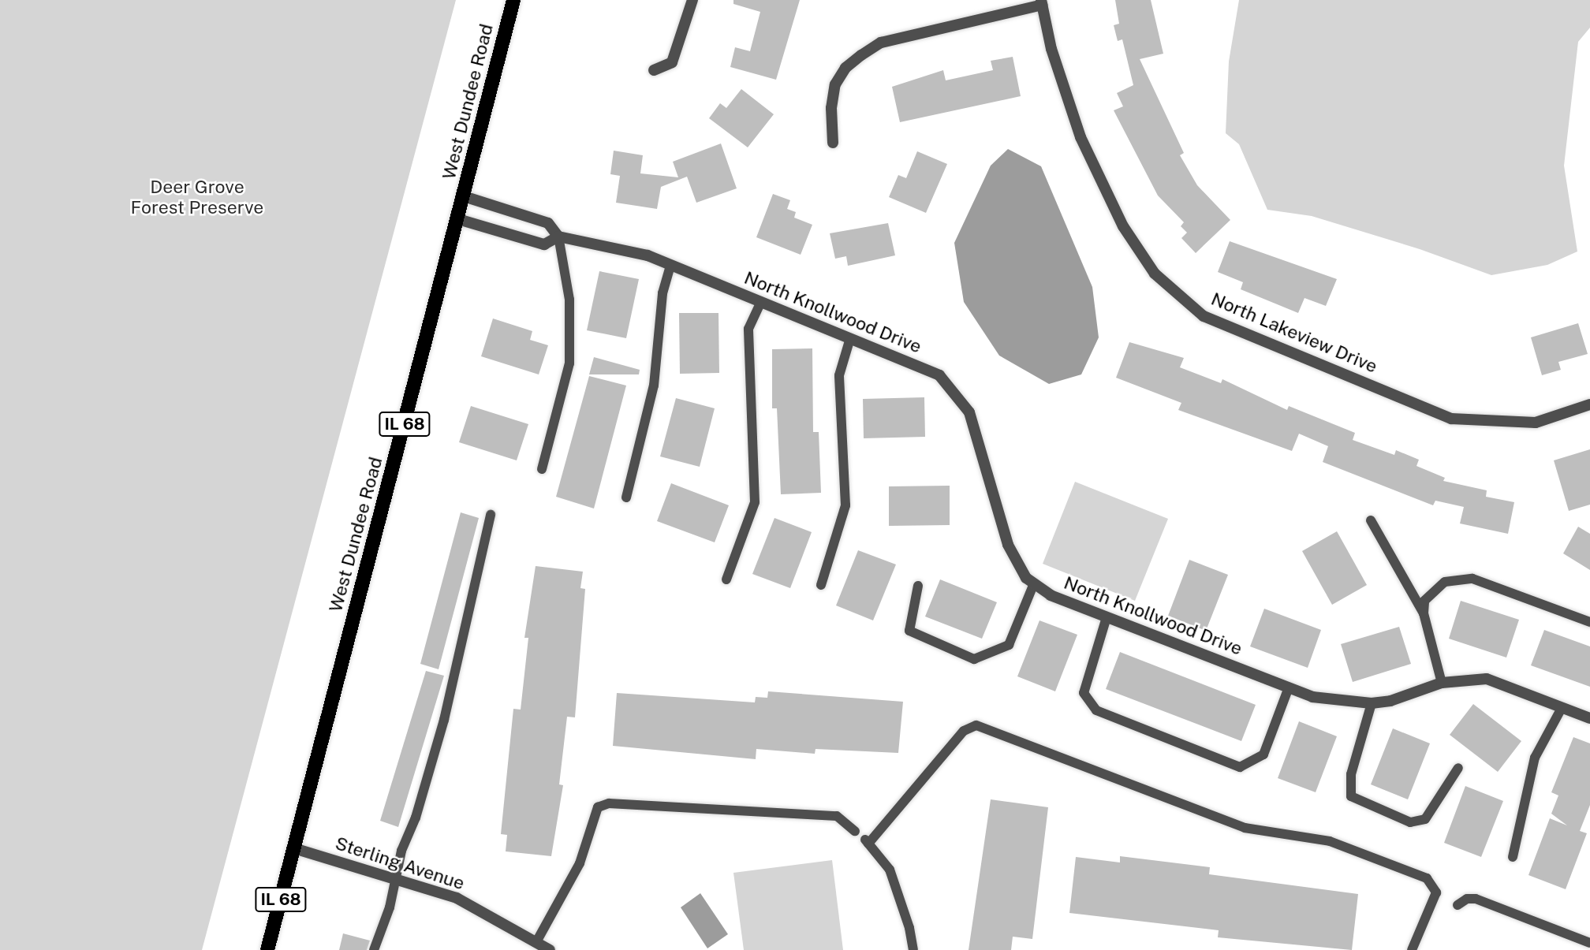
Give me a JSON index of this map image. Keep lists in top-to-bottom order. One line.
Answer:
{"streets":{"main road":["West Dundee Road","IL 68"],"street":["North Knollwood Drive","North Lakeview Drive","Sterling Avenue"]},"crossings":[["West Dundee Road","North Knollwood Drive"],["West Dundee Road","Sterling Avenue"]],"parks":["Deer Grove Forest Preserve"]}
